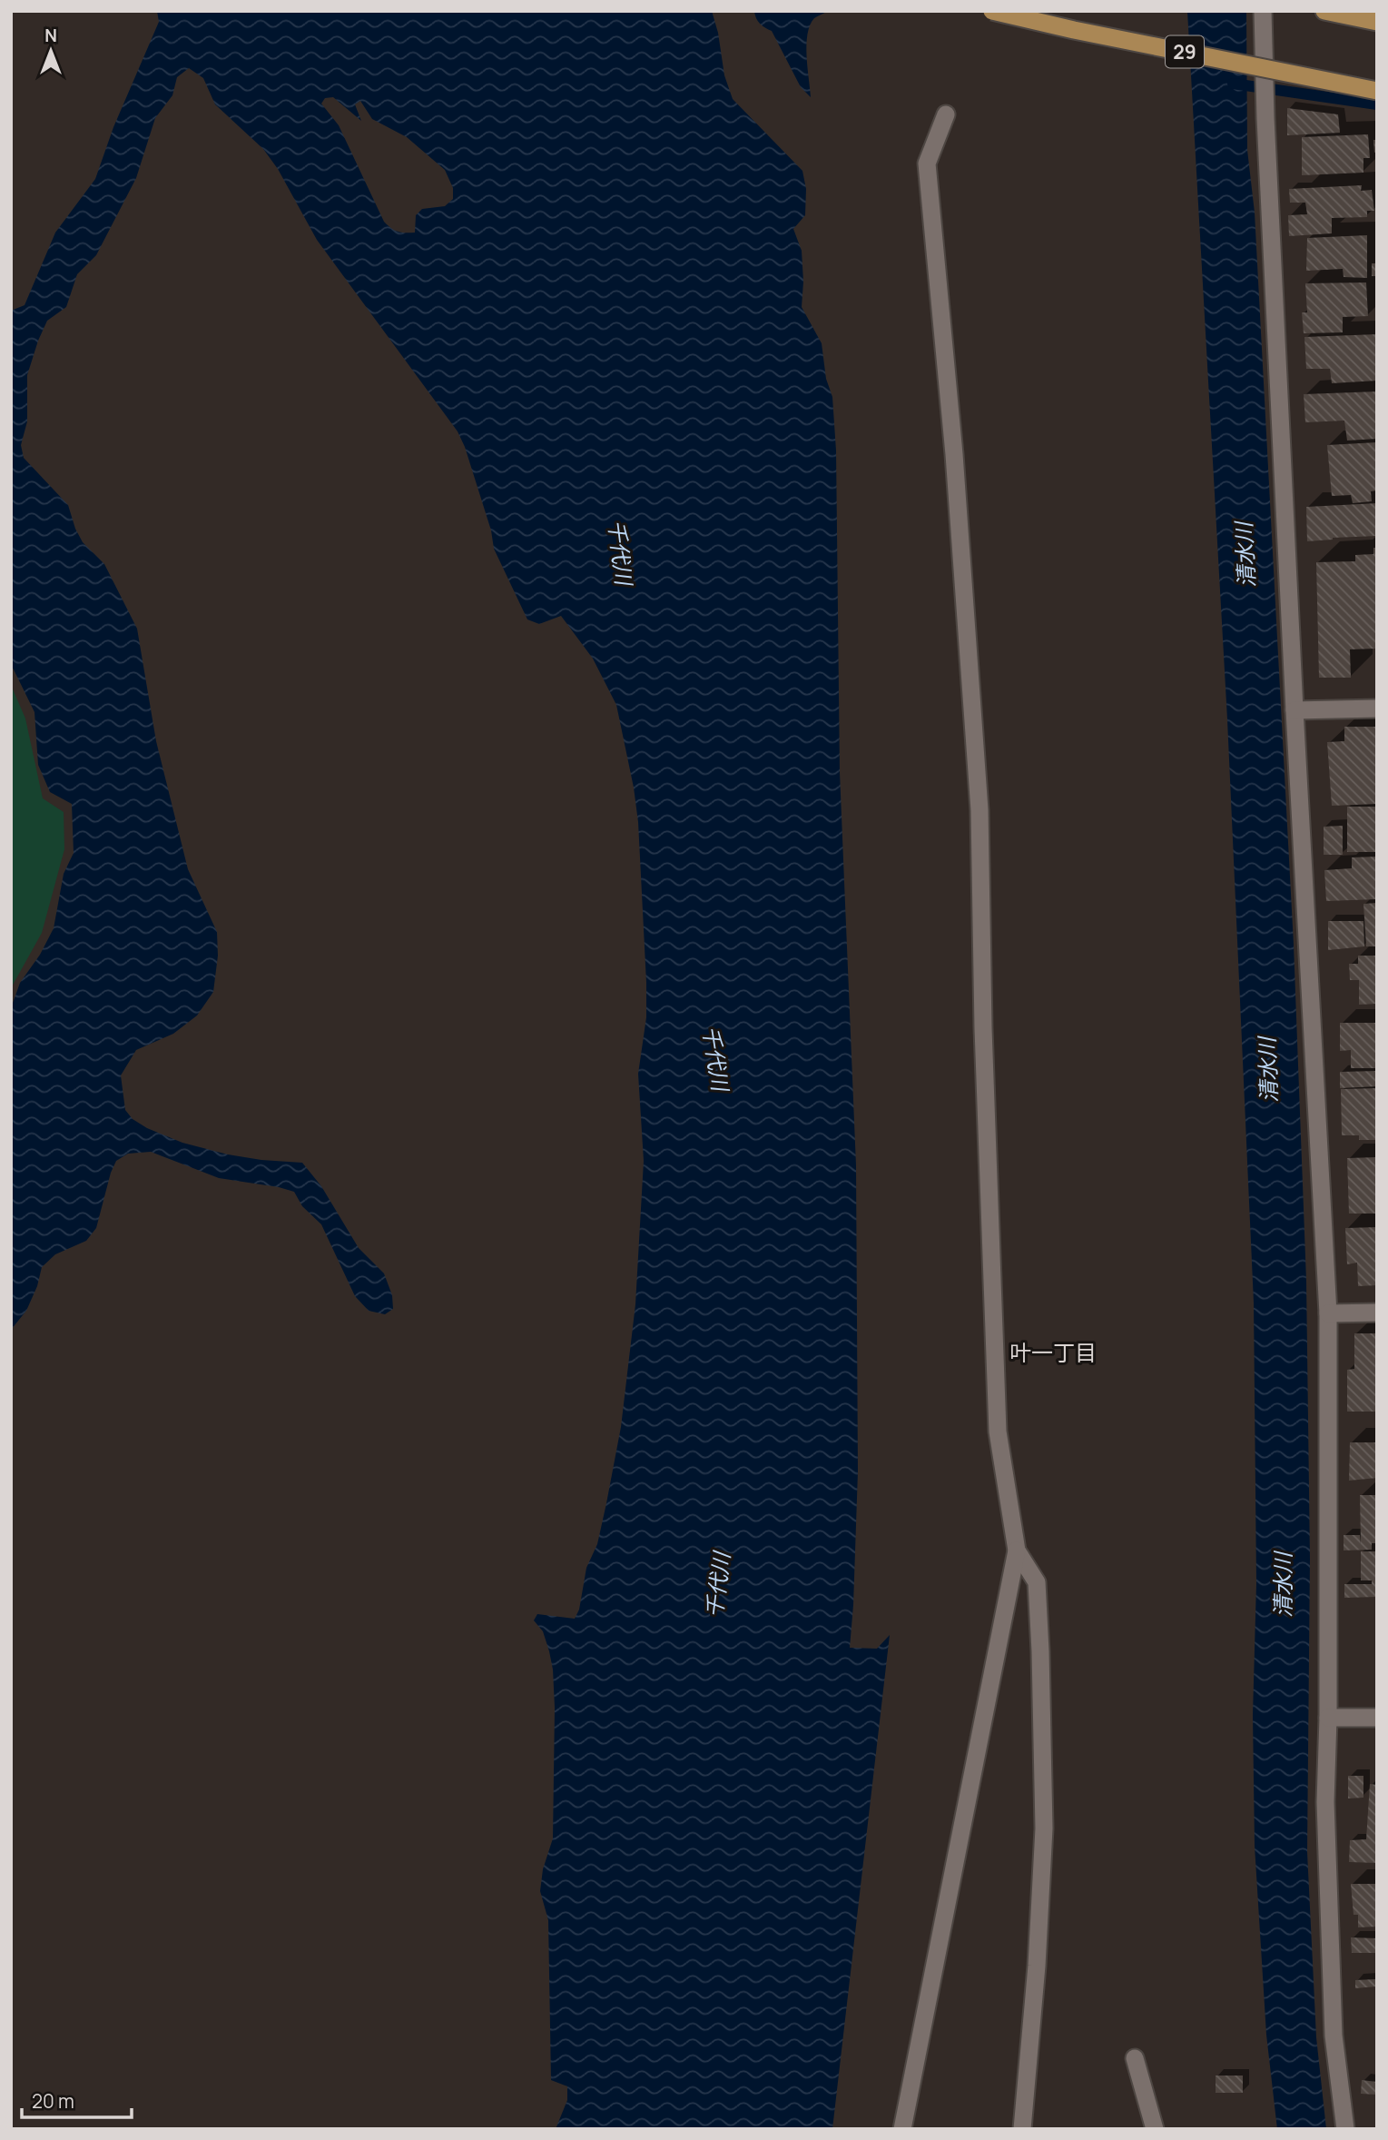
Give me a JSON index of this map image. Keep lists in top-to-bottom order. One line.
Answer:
{"streets":{"highway":["29"]},"districts":["叶一丁目"],"water":["千代川","清水川"],"scale_bar":"20 m","north":"top"}
